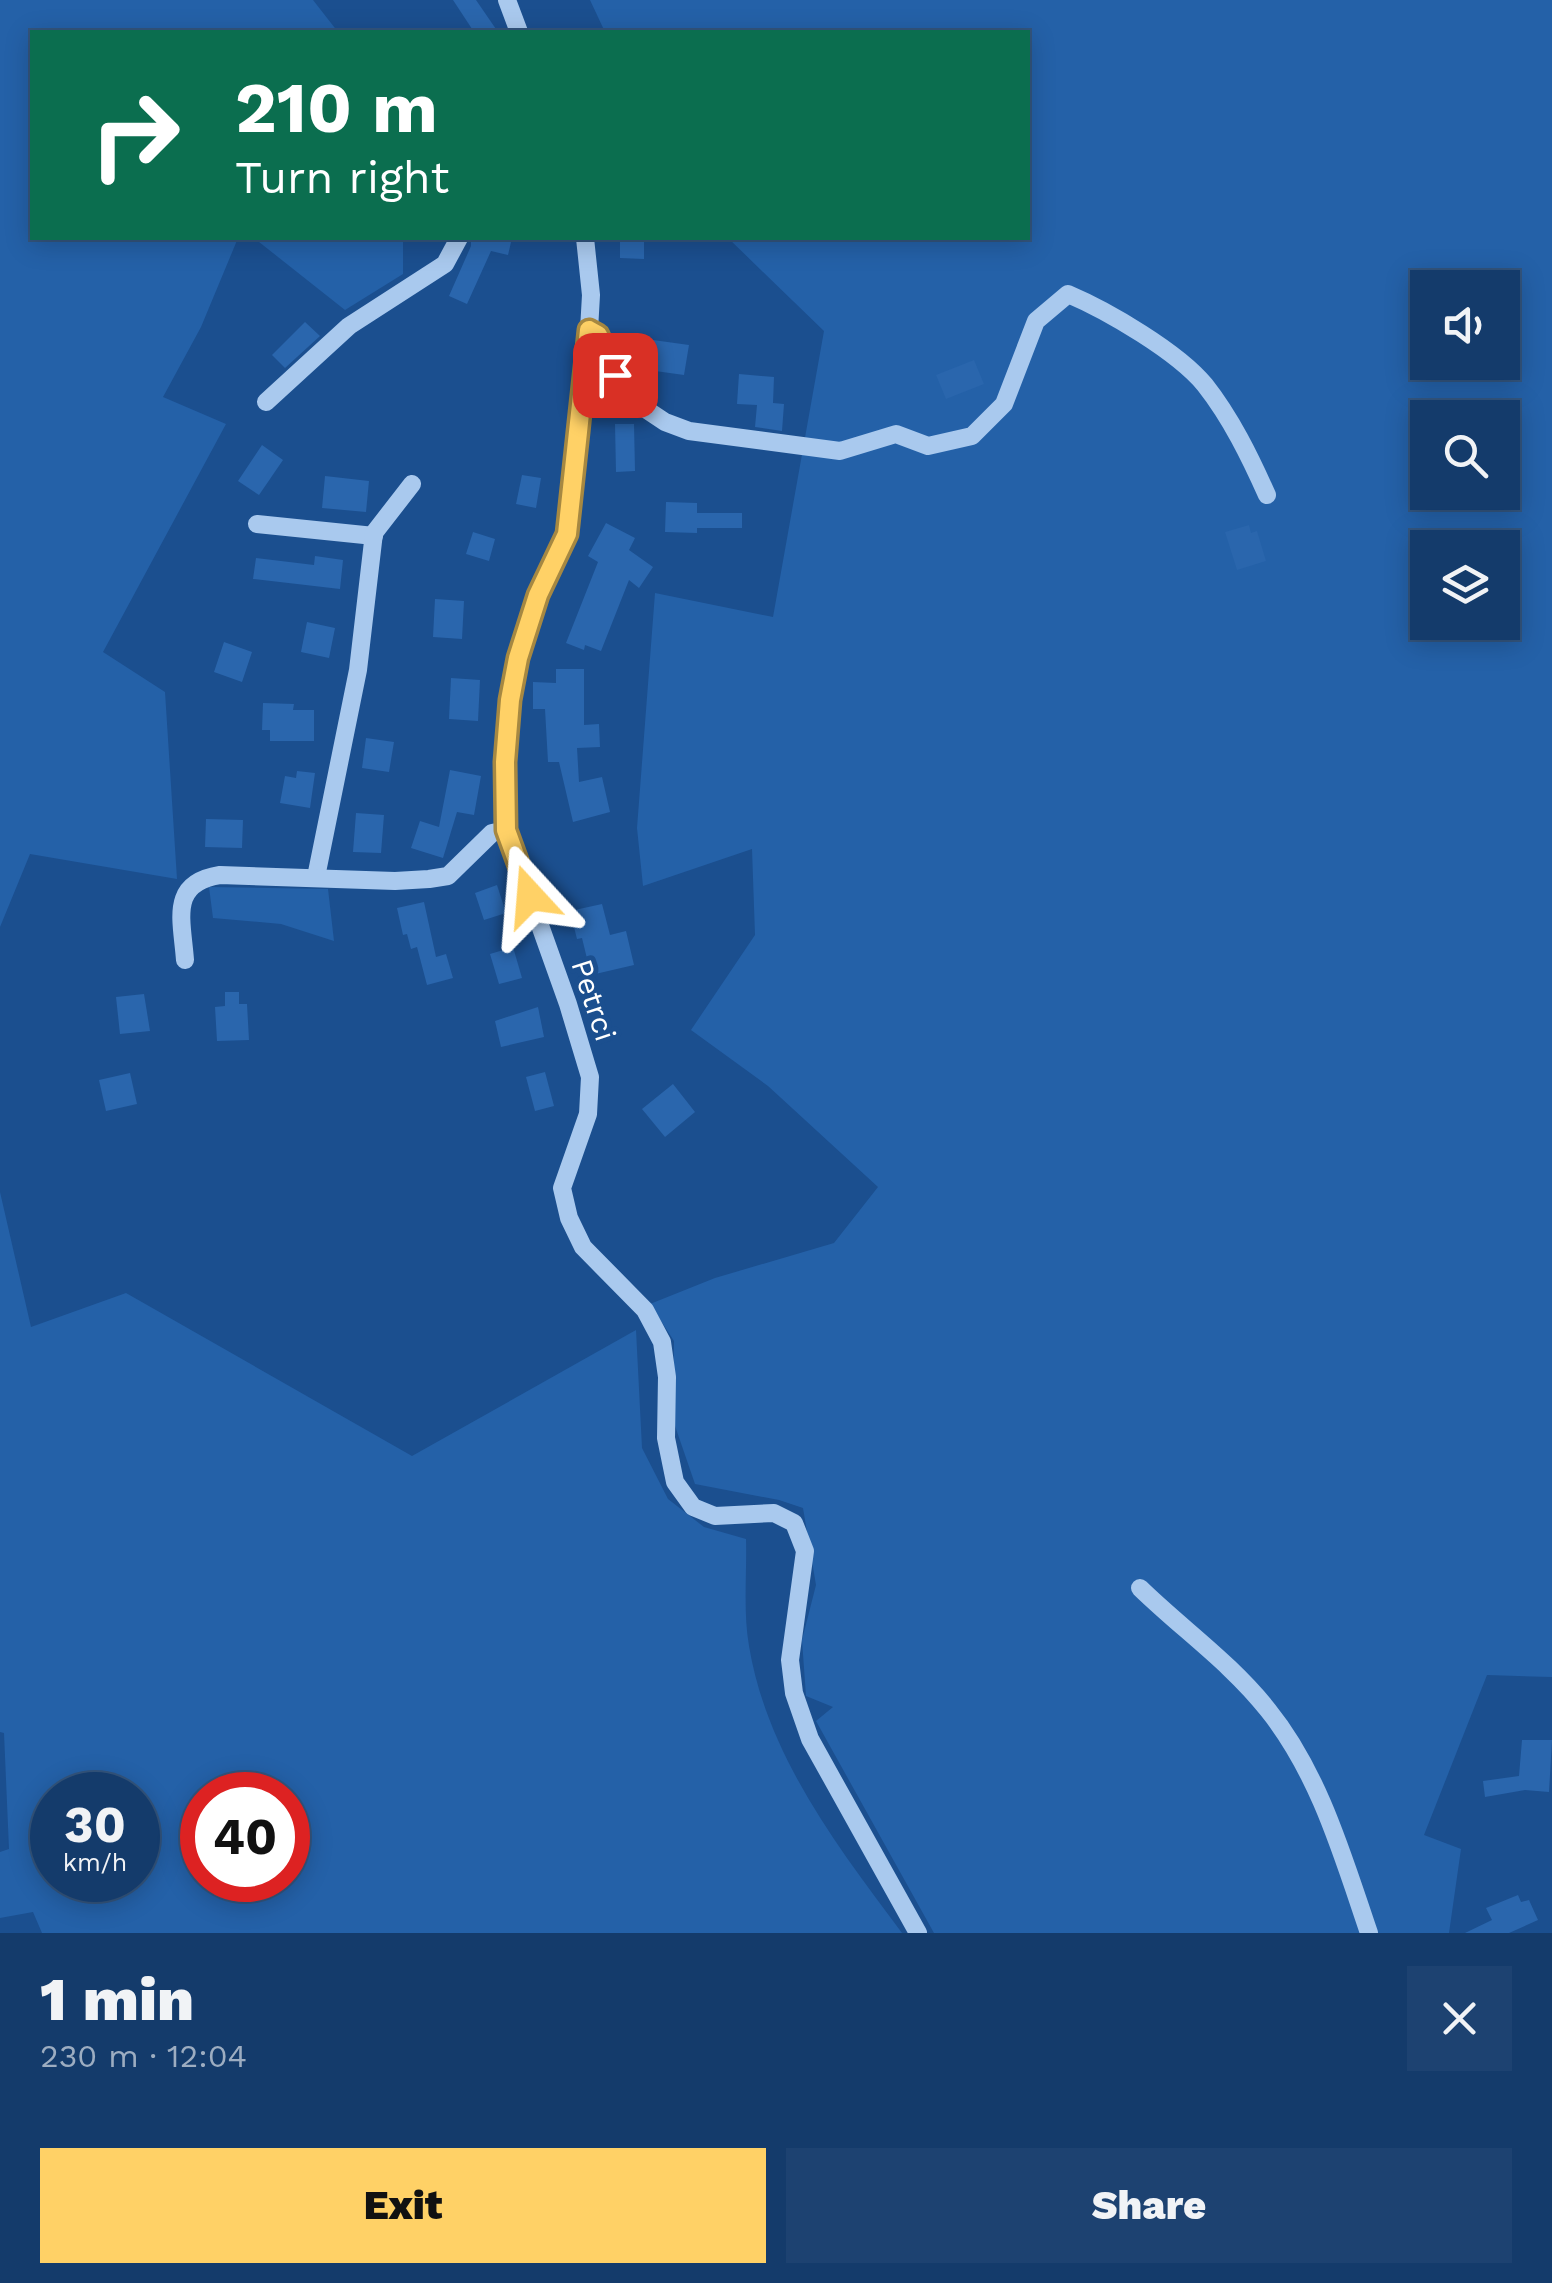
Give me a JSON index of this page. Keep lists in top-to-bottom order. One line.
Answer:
{"streets":{"street":["Petrci"]},"page":{"turn":["210 m","Turn right"],"speed":"30 km/h","limit":"40","heading":["1 min","230 m · 12:04"],"buttons":["Exit","Share"]}}
